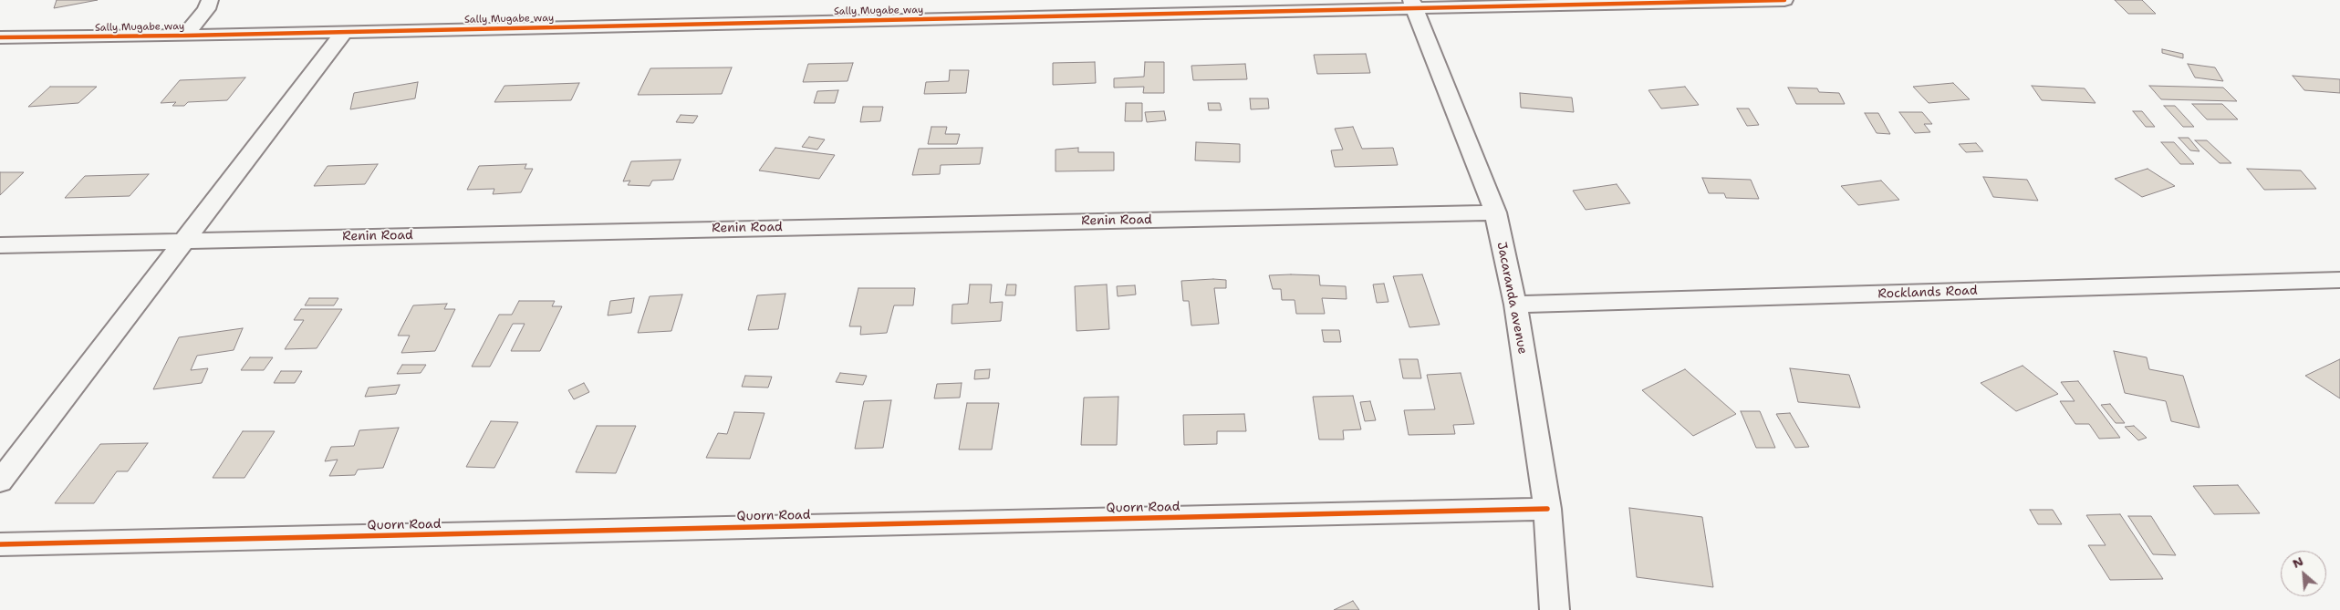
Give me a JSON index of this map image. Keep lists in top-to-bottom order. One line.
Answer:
{"streets":{"street":["Sally Mugabe way","Renin Road","Rocklands Road","Jacaranda avenue","Quorn Road"]},"crossings":[["Sally Mugabe way","Jacaranda avenue"],["Renin Road","Jacaranda avenue"],["Rocklands Road","Jacaranda avenue"],["Jacaranda avenue","Quorn Road"]],"north":"top left"}
